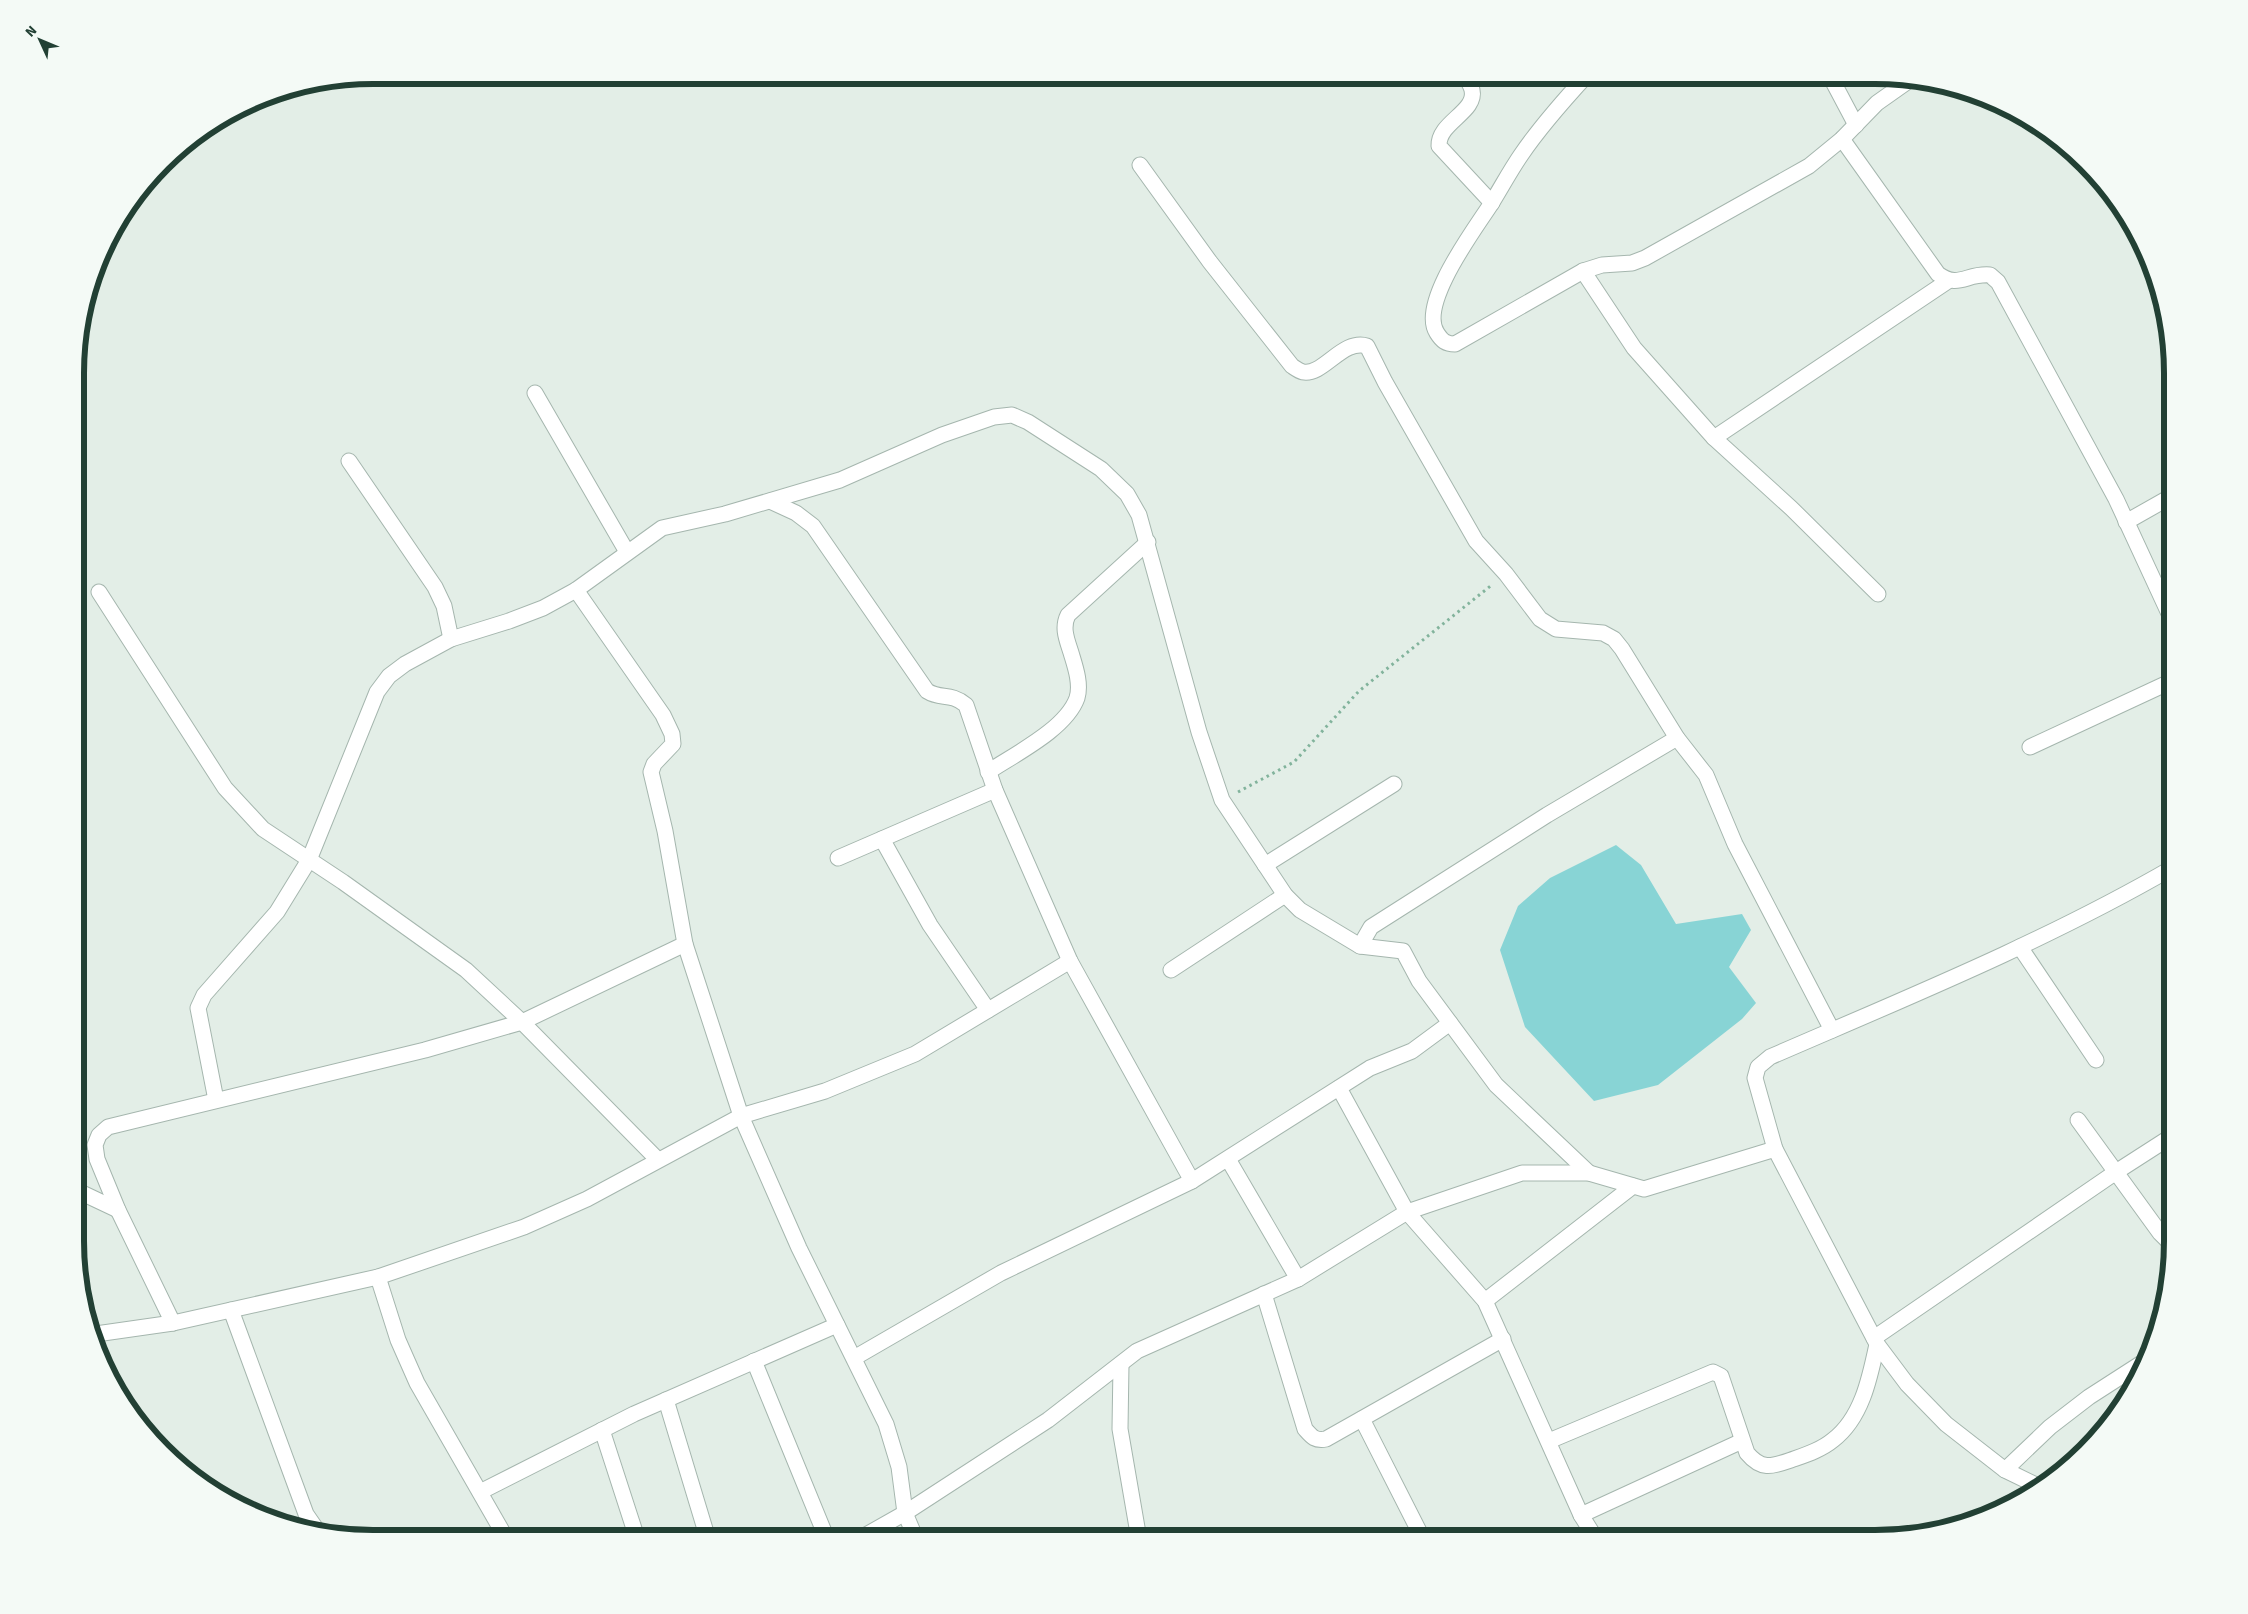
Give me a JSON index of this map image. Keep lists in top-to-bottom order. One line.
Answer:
{"north":"top left"}
